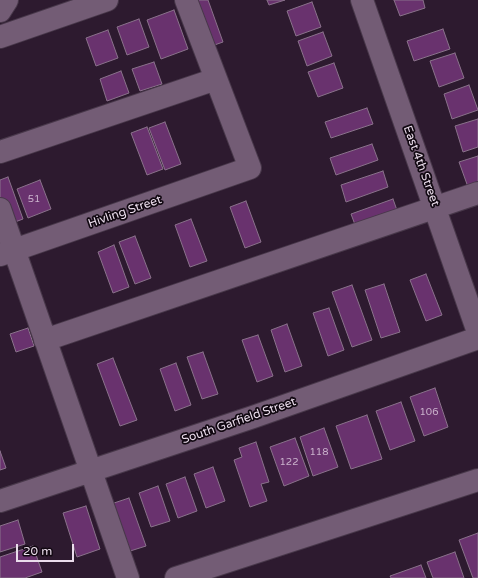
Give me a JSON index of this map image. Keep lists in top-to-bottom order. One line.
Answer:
{"streets":{"street":["East 4th Street","Hivling Street","South Garfield Street"]},"house_numbers":["51","106","118","122"],"scale_bar":"20 m"}
